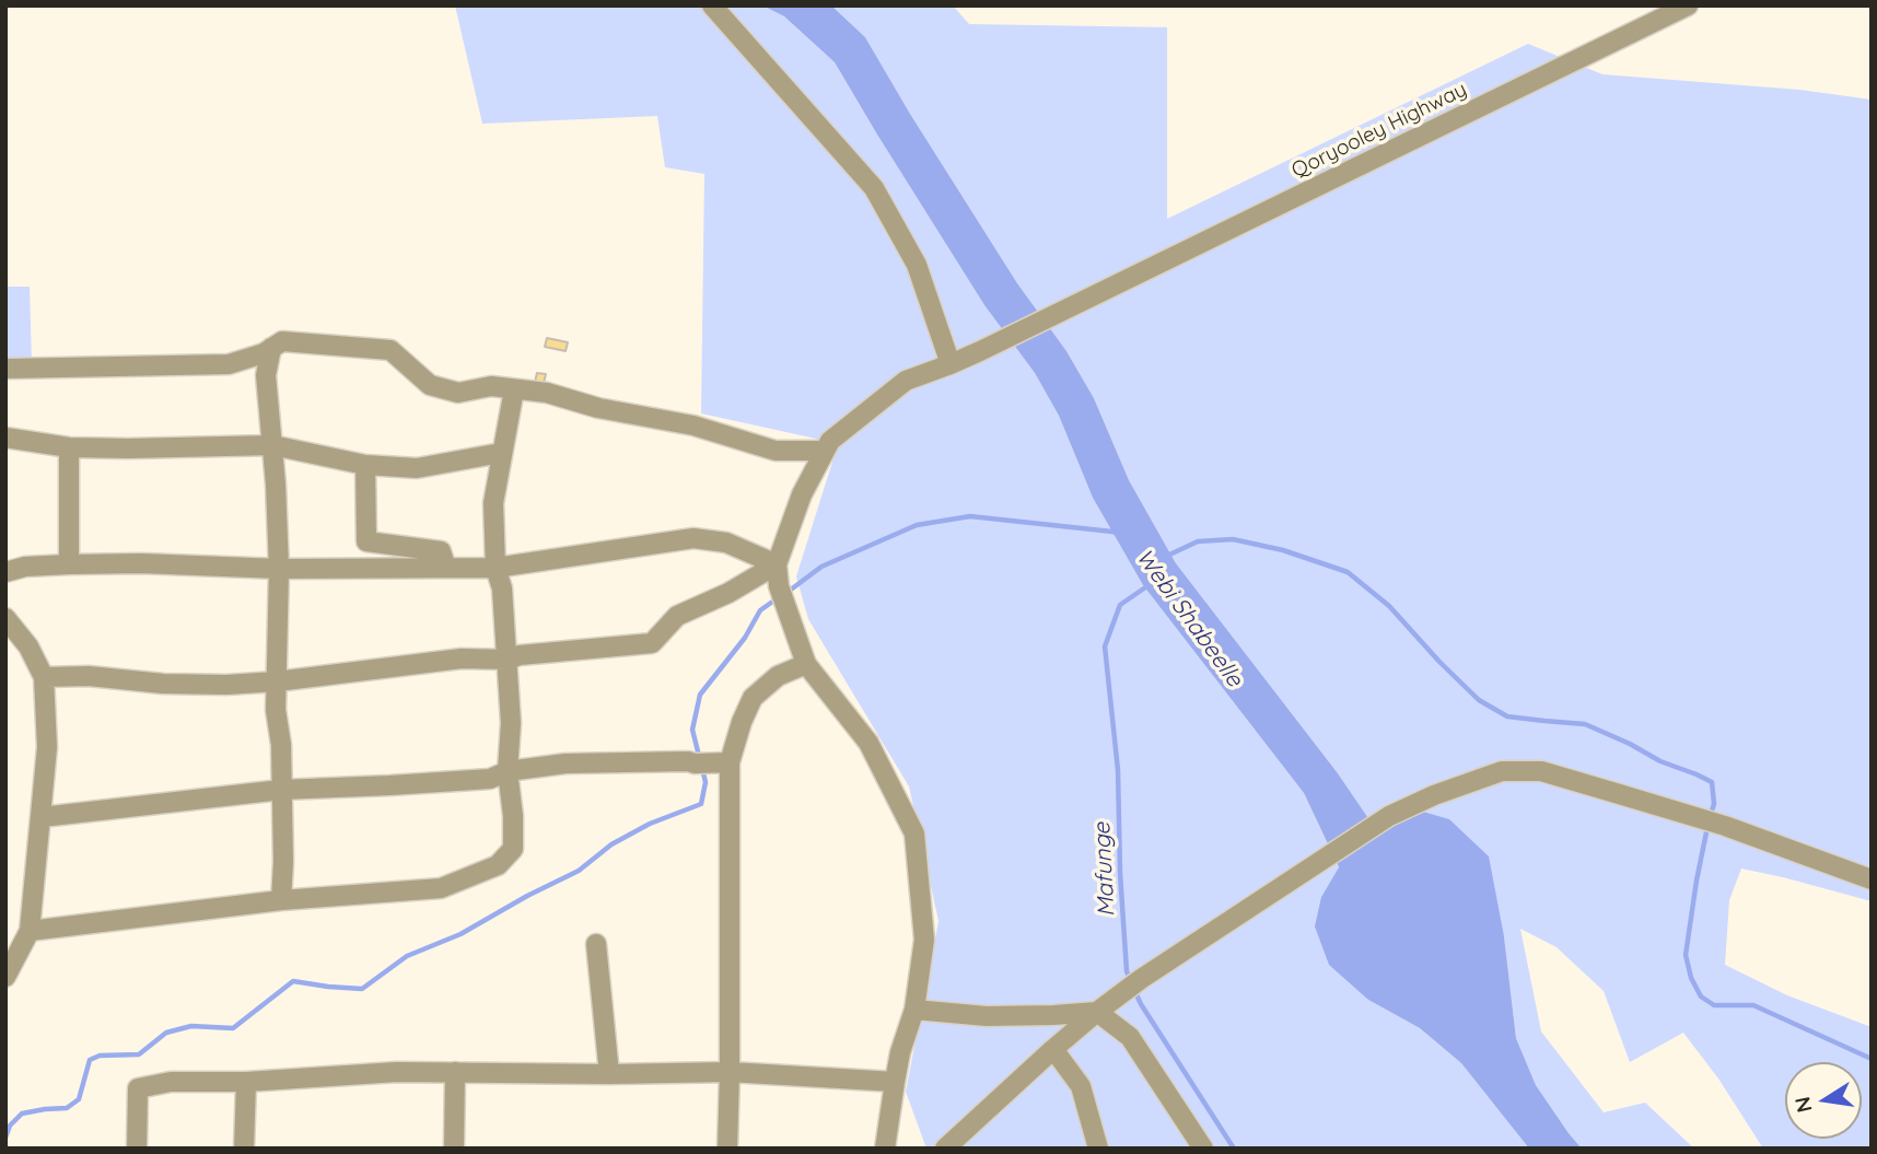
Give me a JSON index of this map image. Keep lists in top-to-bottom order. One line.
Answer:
{"streets":{"street":["Qoryooley Highway"]},"water":["Webi Shabeelle","Mafunge"],"north":"left"}
